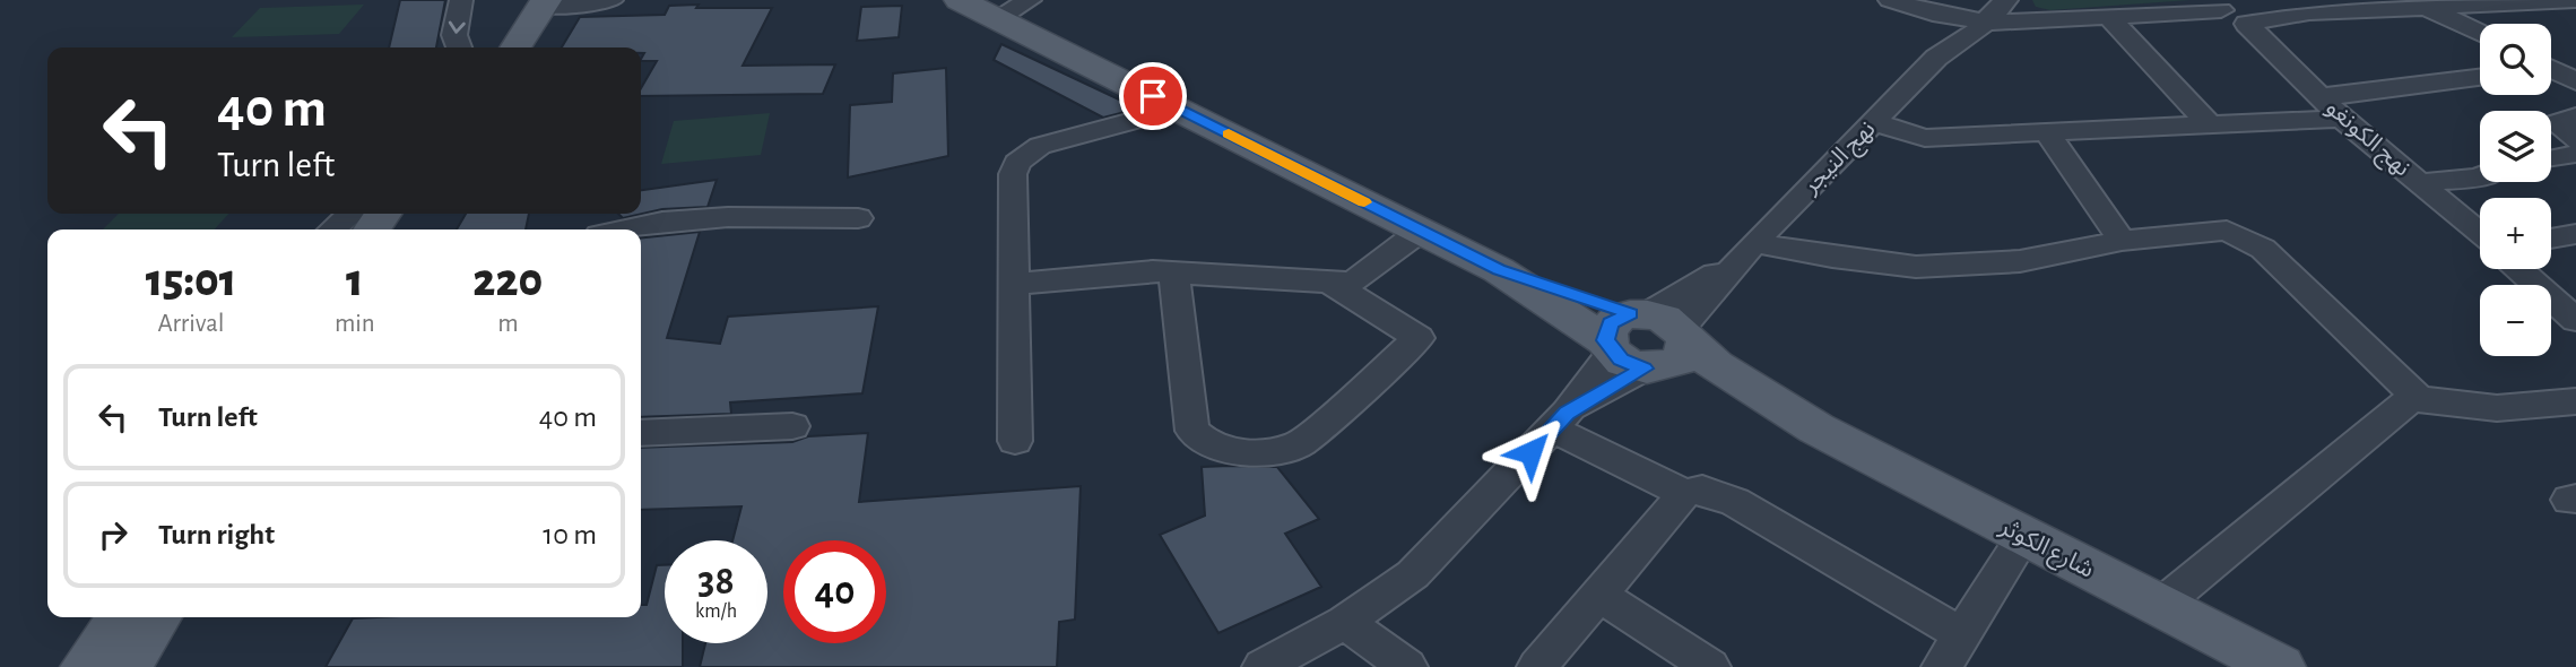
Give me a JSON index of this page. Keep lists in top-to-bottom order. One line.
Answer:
{"streets":{"main road":["شارع الكوثر"],"street":["نهج الكونغو","نهج النيجر"]},"crossings":[["نهج النيجر","شارع الكوثر"]],"page":{"map_buttons":["+","−"],"turn":["40 m","Turn left"],"eta":["15:01","Arrival","1","min","220","m"],"list":[{"name":"Turn left","value":"40 m"},{"name":"Turn right","value":"10 m"}],"speed":"38 km/h","limit":"40"}}
